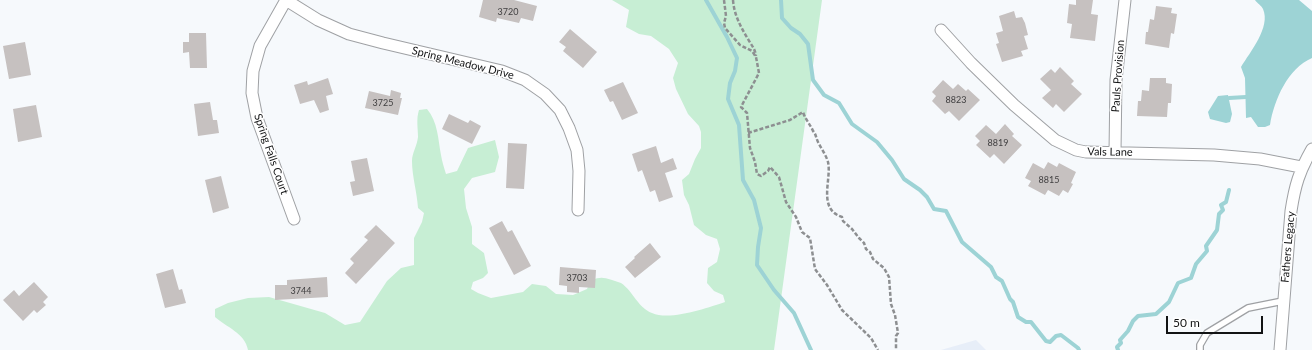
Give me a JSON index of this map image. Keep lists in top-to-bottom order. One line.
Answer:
{"streets":{"street":["Spring Meadow Drive","Pauls Provision","Vals Lane","Spring Falls Court","Fathers Legacy"]},"crossings":[["Spring Meadow Drive","Spring Falls Court"],["Pauls Provision","Vals Lane"],["Vals Lane","Fathers Legacy"]],"house_numbers":["3720","8823","3725","8819","8815","3703","3744"],"scale_bar":"50 m"}
